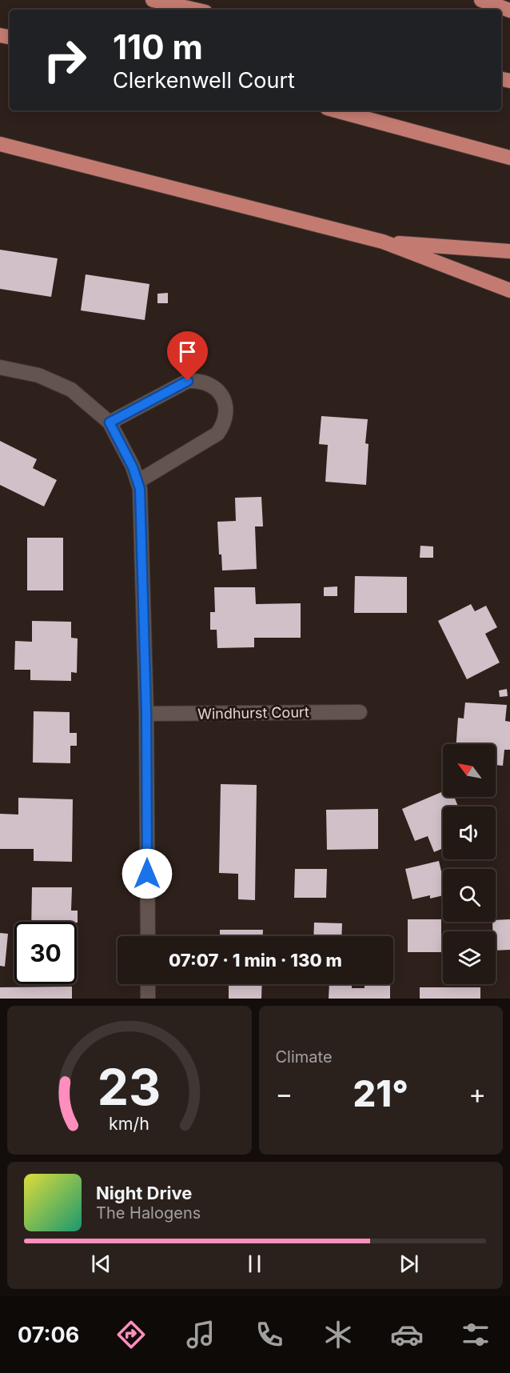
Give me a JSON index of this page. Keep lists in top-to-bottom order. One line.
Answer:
{"streets":{"street":["Windhurst Court"]},"north":"top left","page":{"turn":["110 m","Clerkenwell Court"],"limit":"30","trip":"07:07 · 1 min · 130 m","tile":"Climate","heat":["−","21°","+"],"song":["Night Drive","The Halogens"],"tabs":"07:06","gauge":["23","km/h"]}}
